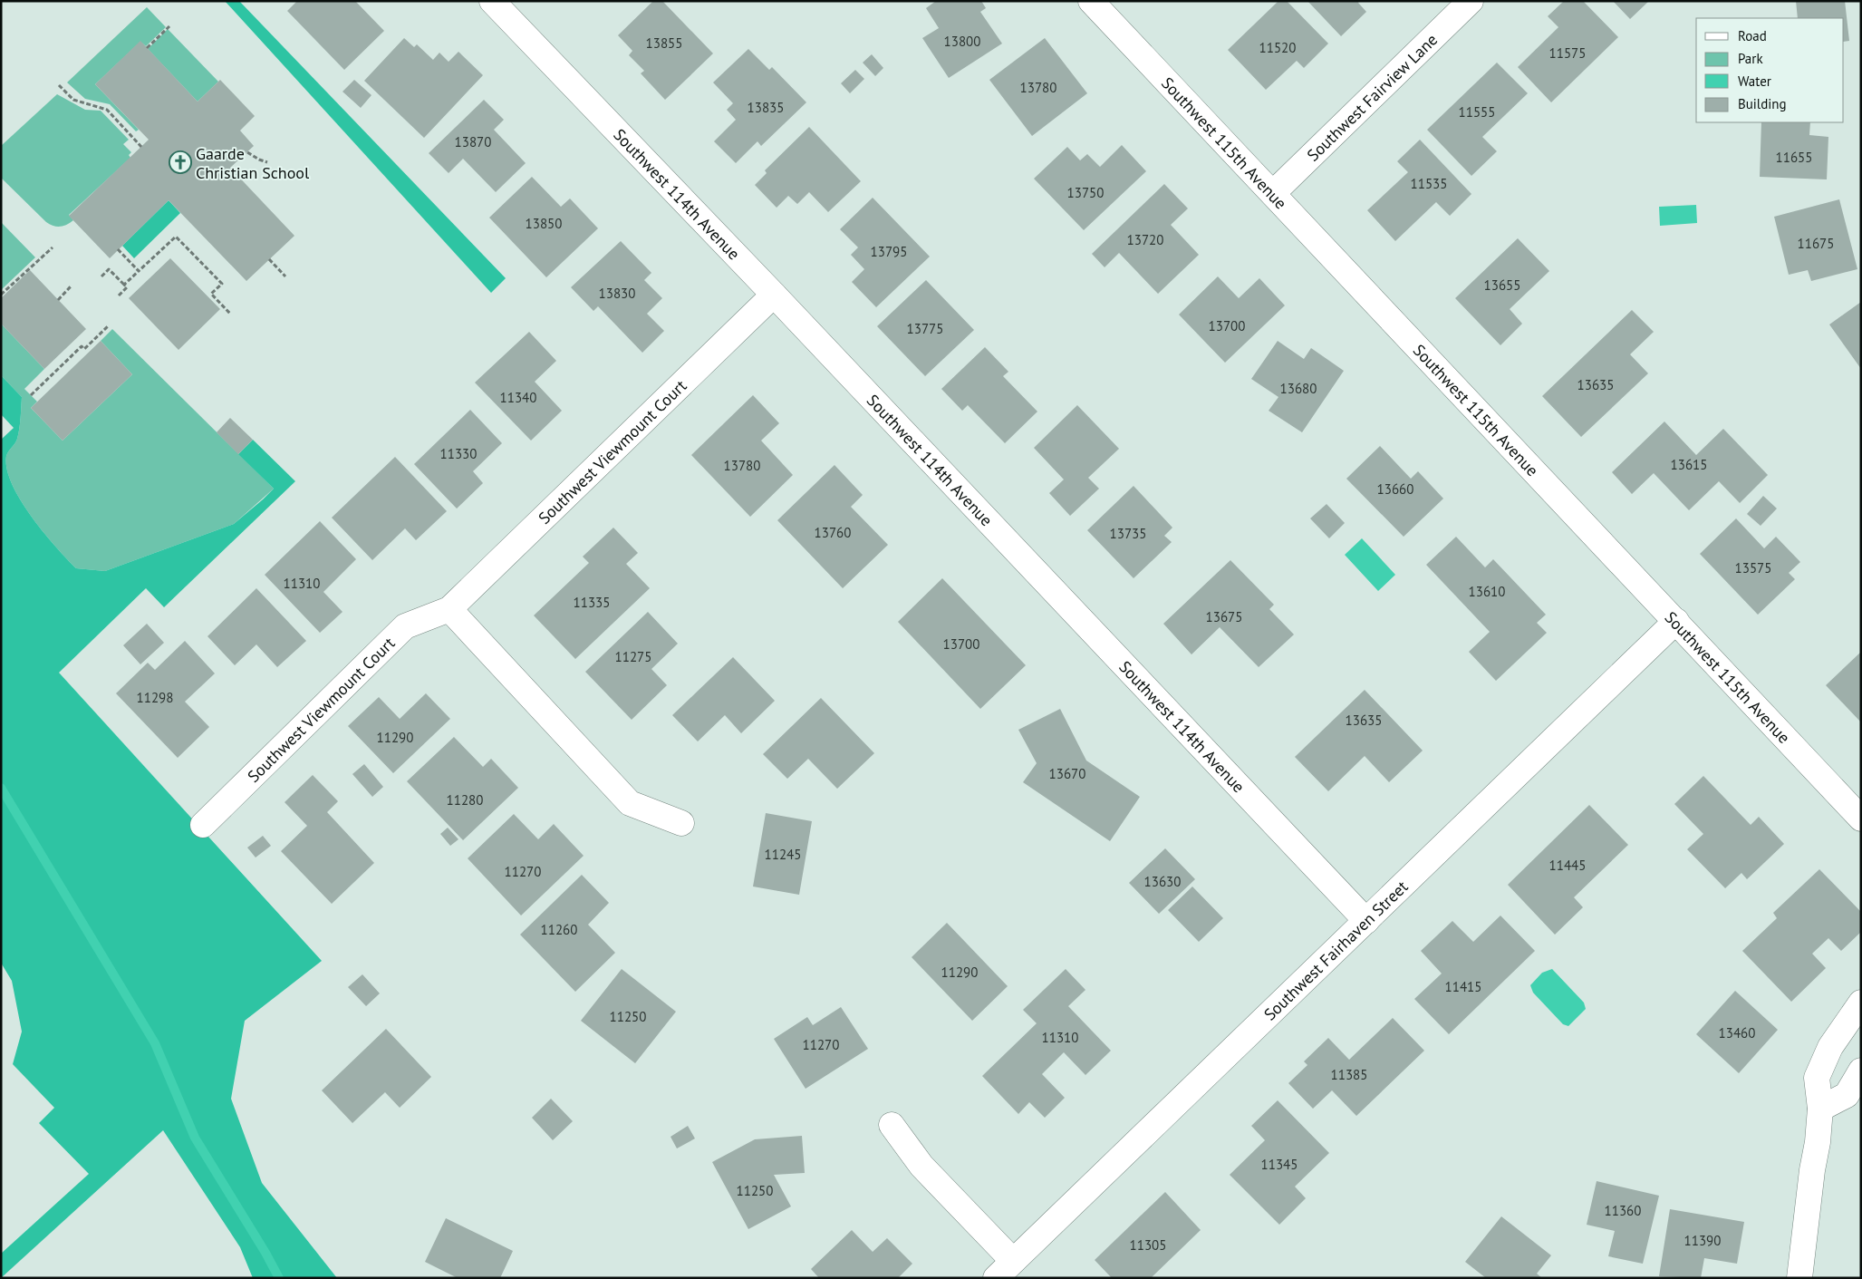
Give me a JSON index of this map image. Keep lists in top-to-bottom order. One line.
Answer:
{"streets":{"street":["Southwest Fairview Lane","Southwest 115th Avenue","Southwest 114th Avenue","Southwest Viewmount Court","Southwest Fairhaven Street"]},"crossings":[["Southwest Fairview Lane","Southwest 115th Avenue"],["Southwest 115th Avenue","Southwest Fairhaven Street"],["Southwest 114th Avenue","Southwest Viewmount Court"],["Southwest 114th Avenue","Southwest Fairhaven Street"]],"places":{"church":["Gaarde Christian School"]},"house_numbers":["13800","13855","11520","11575","13780","13835","11555","13870","11655","11535","13750","13850","13720","11675","13795","13655","13830","13700","13775","13635","13680","11340","11330","13615","13780","13660","13760","13735","13575","11310","13610","11335","13675","13700","11275","11298","13635","11290","13670","11280","11245","11445","11270","13630","11260","11290","11415","11250","13460","11310","11270","11385","11345","11250","11360","11390","11305"],"legend":["Road","Park","Water","Building"]}
